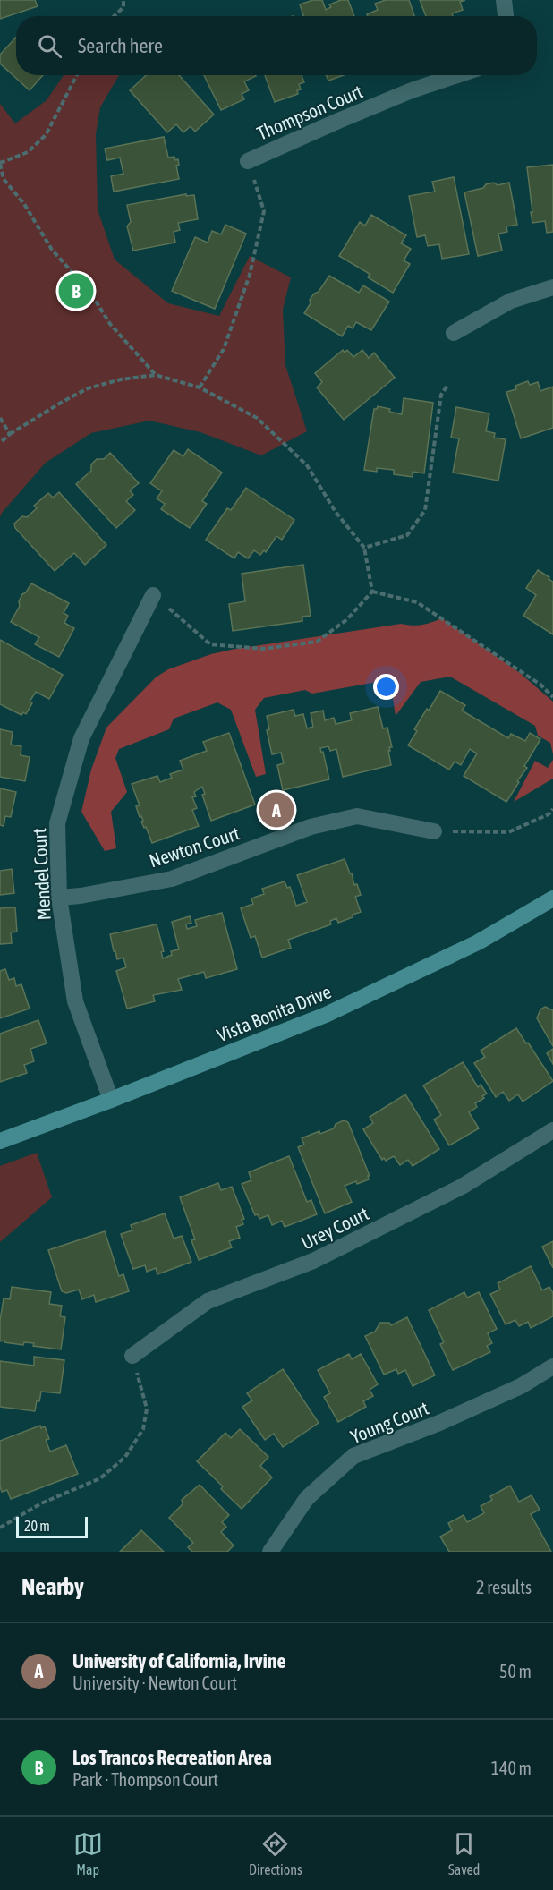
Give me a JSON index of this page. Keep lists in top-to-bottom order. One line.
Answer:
{"streets":{"street":["Thompson Court","Newton Court","Mendel Court","Vista Bonita Drive","Urey Court","Young Court"]},"crossings":[["Newton Court","Mendel Court"],["Mendel Court","Vista Bonita Drive"]],"scale_bar":"20 m","page":{"search":"Search here","pins":["B","A"],"scale":"20 m","heading":["Nearby","2 results"],"list":[{"mark":"A","name":"University of California, Irvine","note":"University · Newton Court","value":"50 m"},{"mark":"B","name":"Los Trancos Recreation Area","note":"Park · Thompson Court","value":"140 m"}],"nav":["Map","Directions","Saved"]}}
